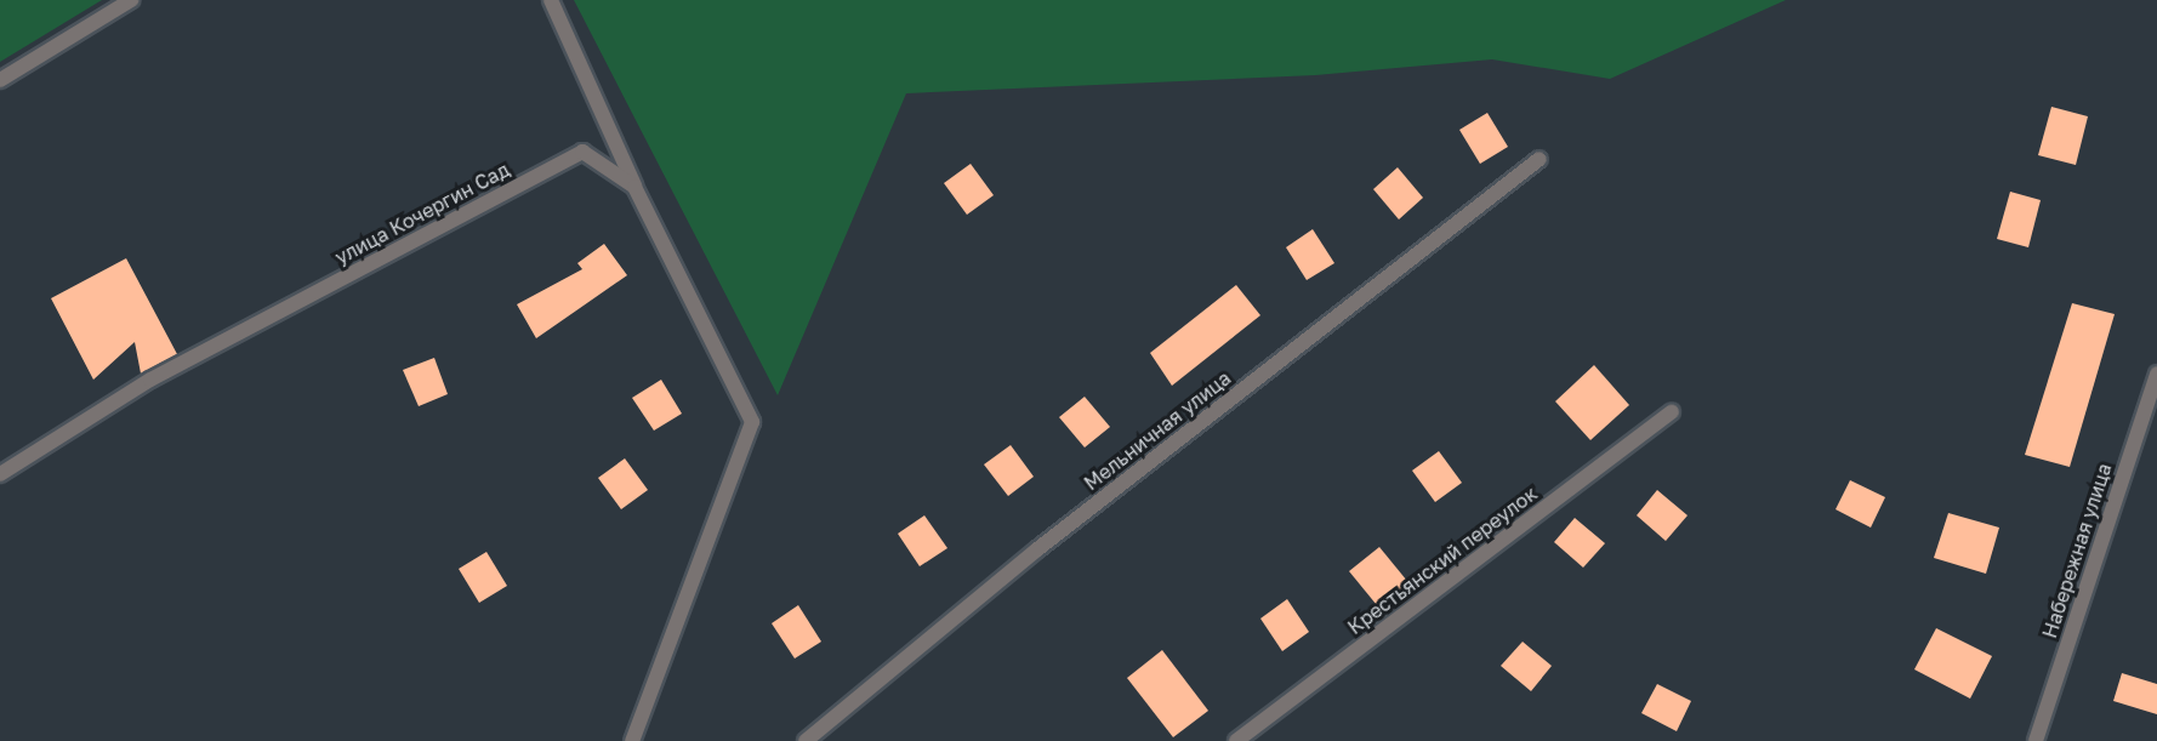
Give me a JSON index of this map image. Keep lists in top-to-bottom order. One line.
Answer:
{"streets":{"street":["улица Кочергин Сад","Мельничная улица","Набережная улица","Крестьянский переулок"]}}
